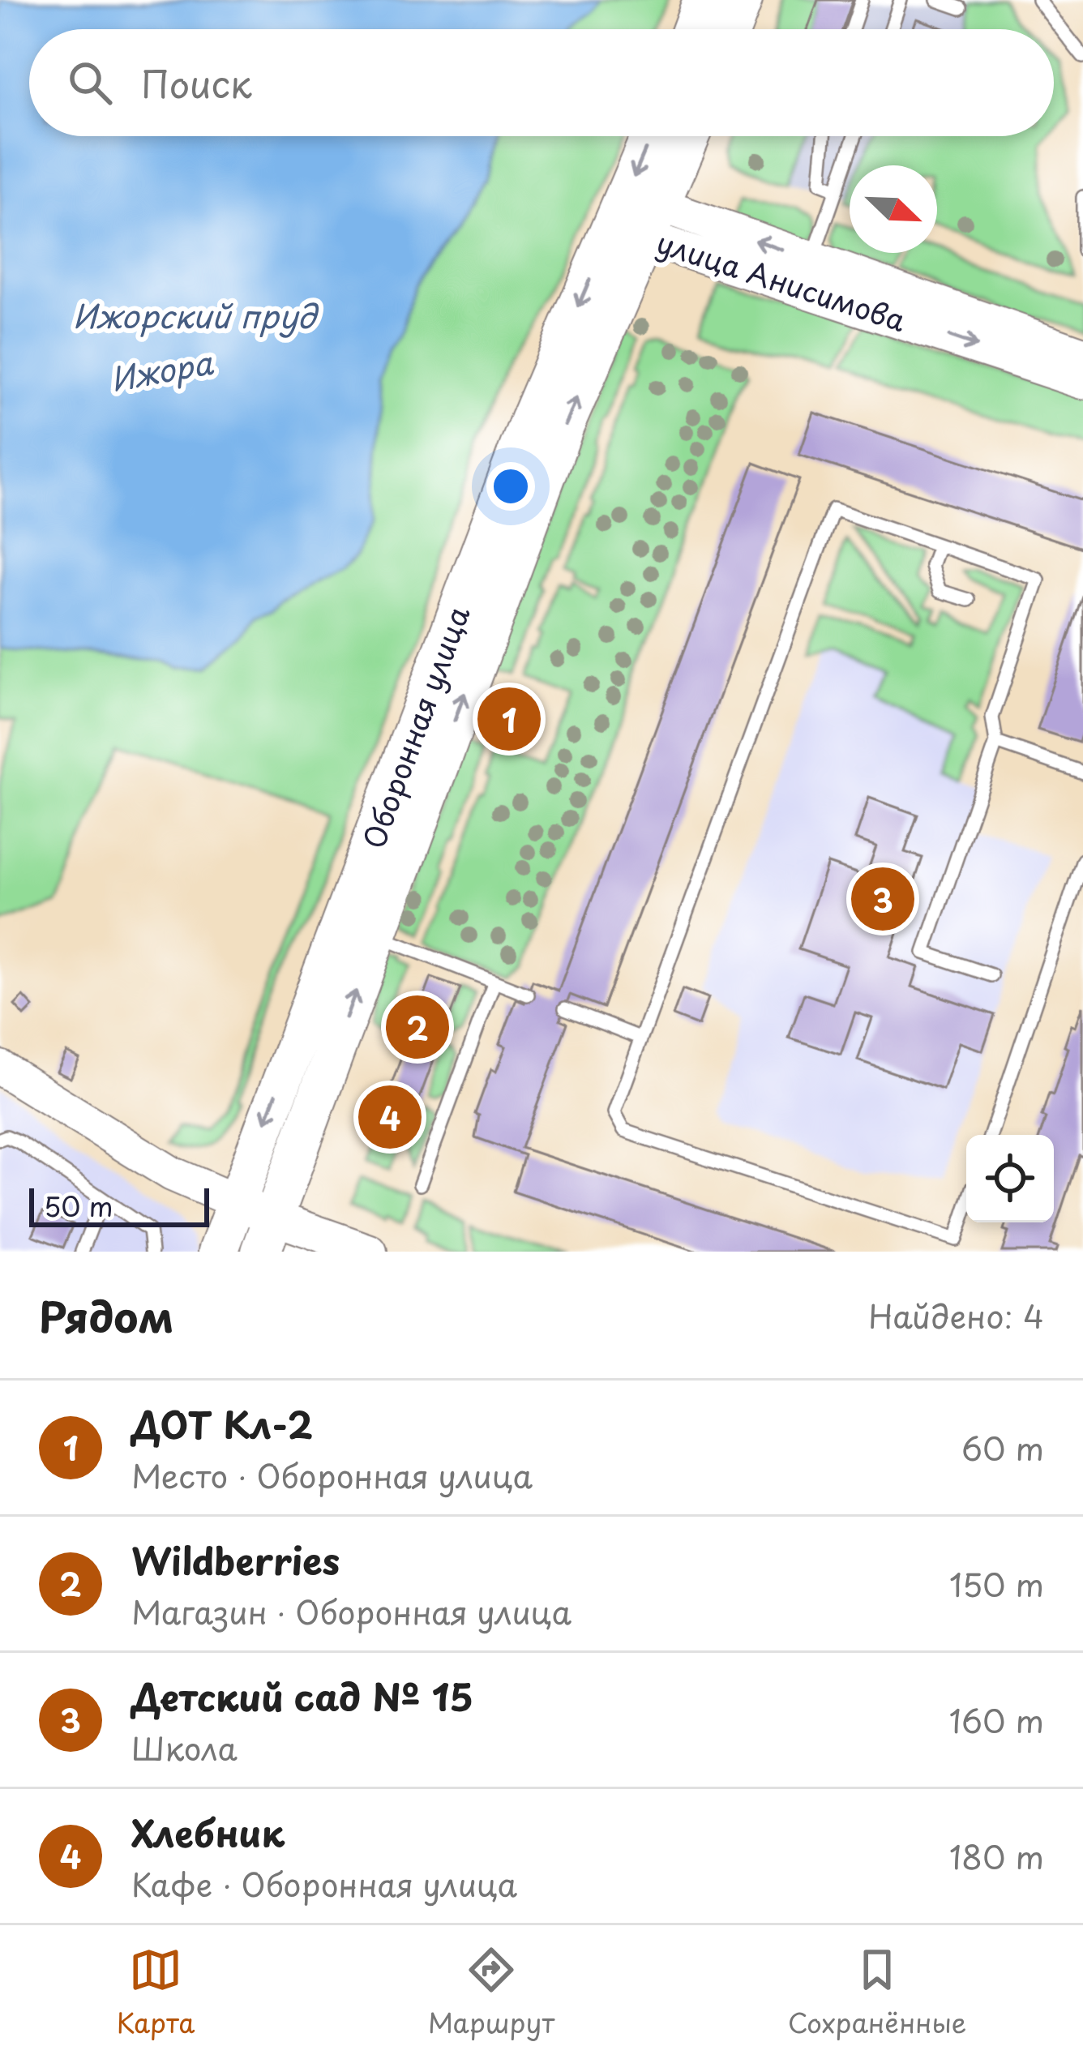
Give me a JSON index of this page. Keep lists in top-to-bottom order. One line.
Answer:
{"streets":{"main road":["улица Анисимова","Оборонная улица"]},"crossings":[["улица Анисимова","Оборонная улица"]],"water":["Ижорский пруд","Ижора"],"scale_bar":"50 m","north":"bottom right","page":{"search":"Поиск","pins":["1","3","2","4"],"scale":"50 m","heading":["Рядом","Найдено: 4"],"list":[{"mark":"1","name":"ДОТ Кл-2","note":"Место · Оборонная улица","value":"60 m"},{"mark":"2","name":"Wildberries","note":"Магазин · Оборонная улица","value":"150 m"},{"mark":"3","name":"Детский сад № 15","note":"Школа","value":"160 m"},{"mark":"4","name":"Хлебник","note":"Кафе · Оборонная улица","value":"180 m"}],"nav":["Карта","Маршрут","Сохранённые"]}}
